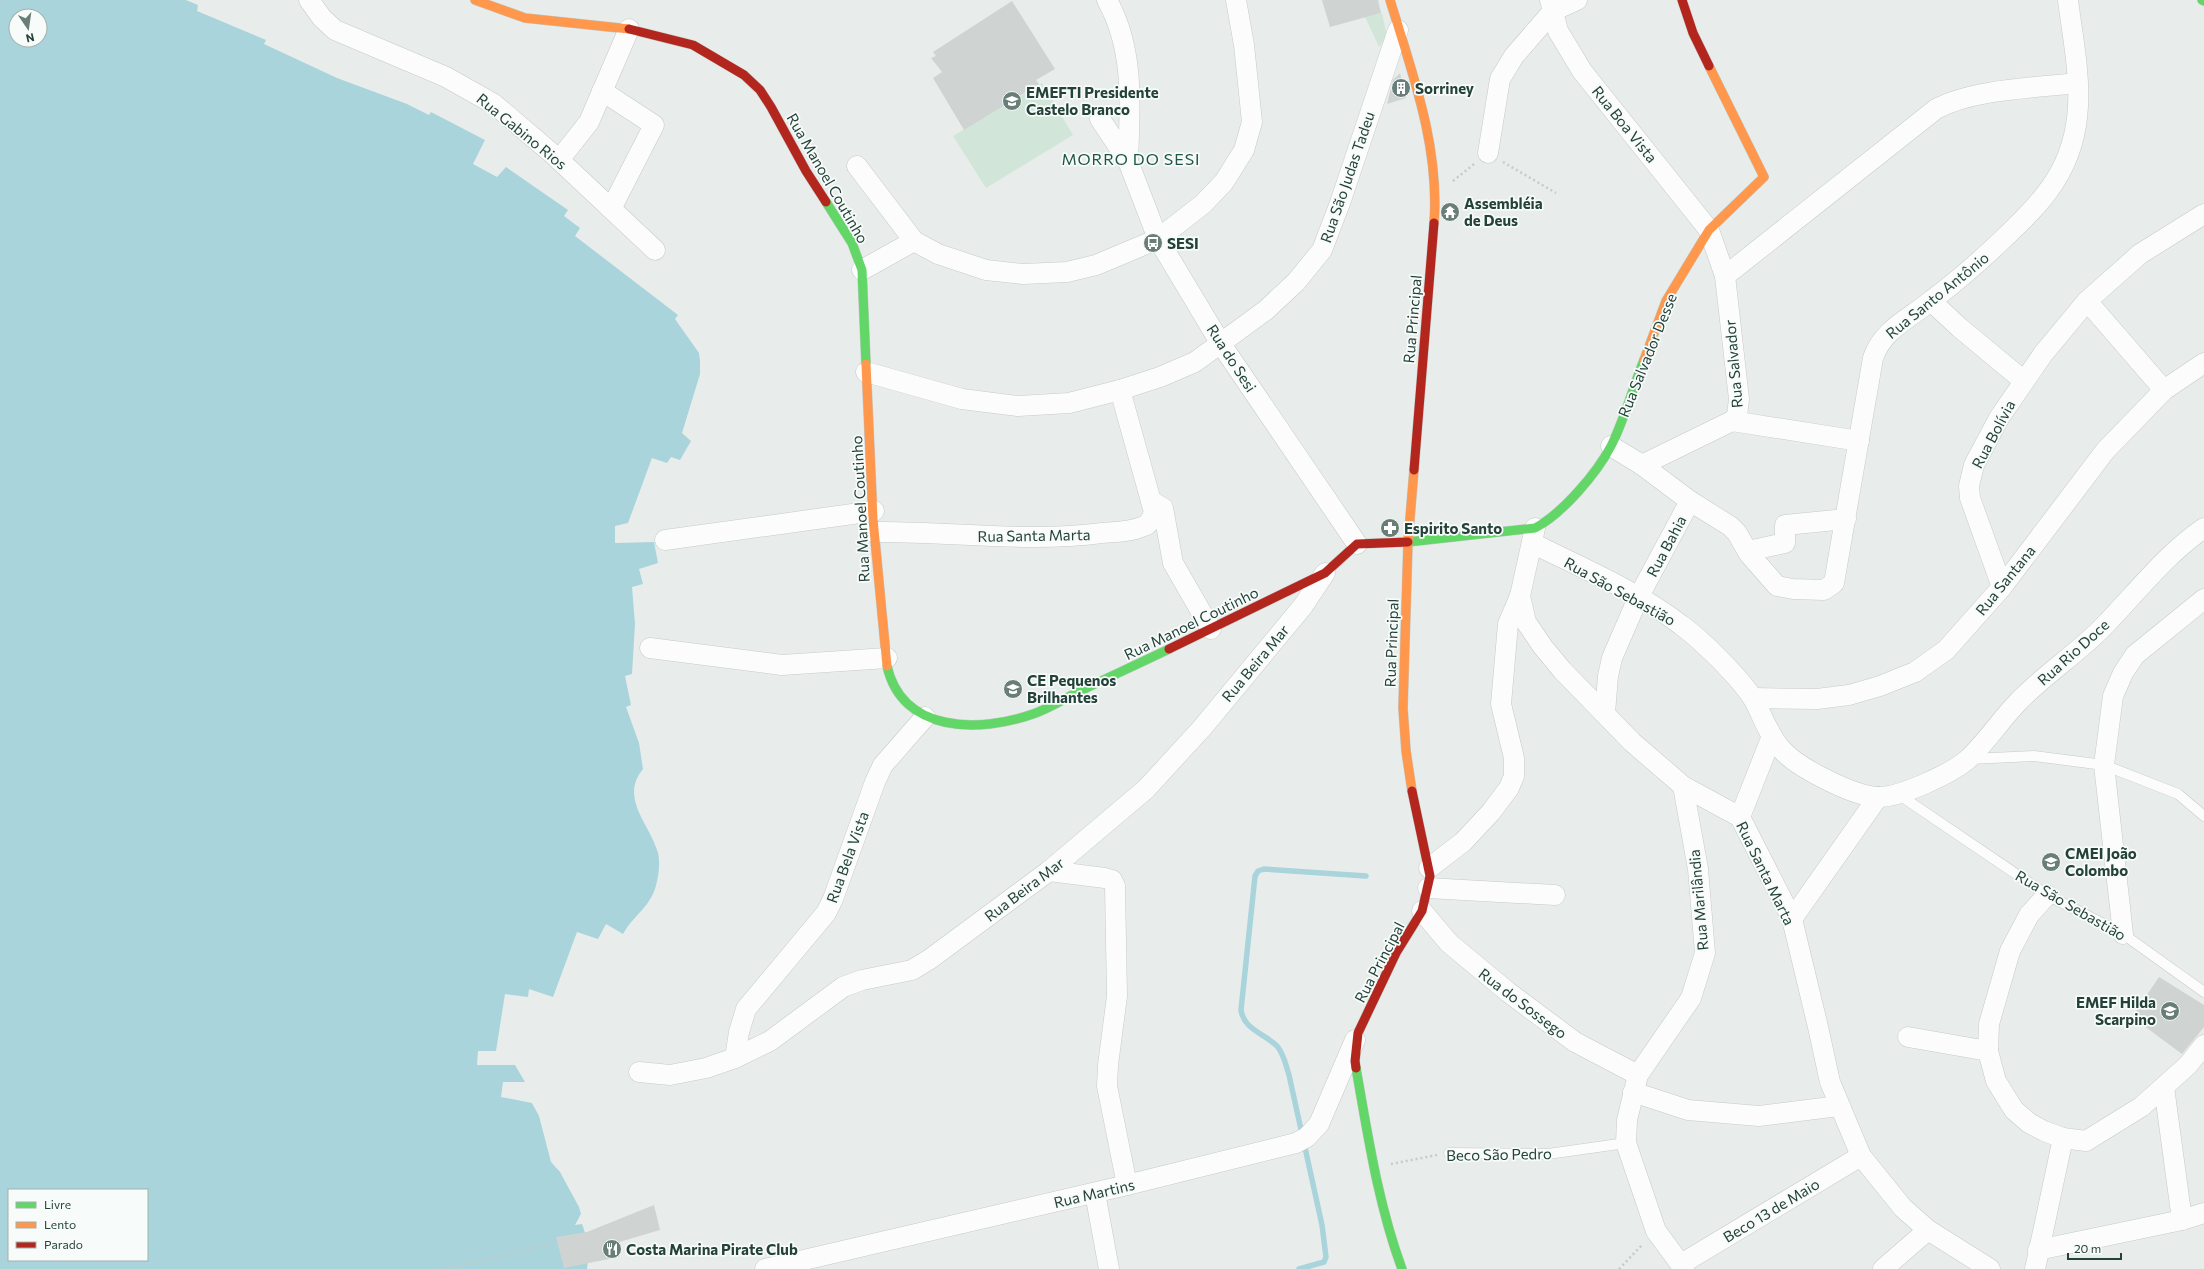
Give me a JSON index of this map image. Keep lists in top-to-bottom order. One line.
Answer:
{"streets":{"street":["Rua Boa Vista","Rua Gabino Rios","Rua São Judas Tadeu","Rua Manoel Coutinho","Rua Santo Antônio","Rua Principal","Rua Salvador Desse","Rua do Sesi","Rua Salvador","Rua Bolívia","Rua Santa Marta","Rua Bahia","Rua Santana","Rua São Sebastião","Rua Rio Doce","Rua Beira Mar","Rua Bela Vista","Rua Marilândia","Rua do Sossego","Rua Martins","Beco 13 de Maio"],"lane":["Beco São Pedro"]},"crossings":[["Rua Boa Vista","Rua Salvador Desse"],["Rua São Judas Tadeu","Rua Manoel Coutinho"],["Rua São Judas Tadeu","Rua Principal"],["Rua São Judas Tadeu","Rua do Sesi"],["Rua São Judas Tadeu","Rua Santa Marta"],["Rua Manoel Coutinho","Rua do Sesi"],["Rua Manoel Coutinho","Rua Santa Marta"],["Rua Manoel Coutinho","Rua Beira Mar"],["Rua Manoel Coutinho","Rua Bela Vista"],["Rua Santo Antônio","Rua Bahia"],["Rua Principal","Rua Salvador Desse"],["Rua Principal","Rua do Sossego"],["Rua Principal","Beco São Pedro"],["Rua Principal","Rua Martins"],["Rua Salvador Desse","Rua Santa Marta"],["Rua Salvador Desse","Rua São Sebastião"],["Rua Bolívia","Rua Santana"],["Rua Santa Marta","Rua Bahia"],["Rua Santa Marta","Rua São Sebastião"],["Rua Santa Marta","Rua Marilândia"],["Rua Santa Marta","Rua do Sossego"],["Rua Santa Marta","Beco 13 de Maio"],["Rua Bahia","Rua São Sebastião"],["Rua Santana","Rua São Sebastião"],["Rua São Sebastião","Rua Rio Doce"],["Rua Beira Mar","Rua Bela Vista"],["Rua Marilândia","Rua do Sossego"],["Rua Marilândia","Beco São Pedro"],["Rua Marilândia","Beco 13 de Maio"]],"districts":["MORRO DO SESI"],"places":{"building":["Sorriney"],"school or university":["EMEFTI Presidente Castelo Branco","CE Pequenos Brilhantes","CMEI João Colombo","EMEF Hilda Scarpino"],"temple":["Assembléia de Deus"],"bus stop":["SESI"],"pharmacy":["Espirito Santo"],"restaurant":["Costa Marina Pirate Club"]},"legend":["Livre","Lento","Parado"],"scale_bar":"20 m","north":"bottom"}
